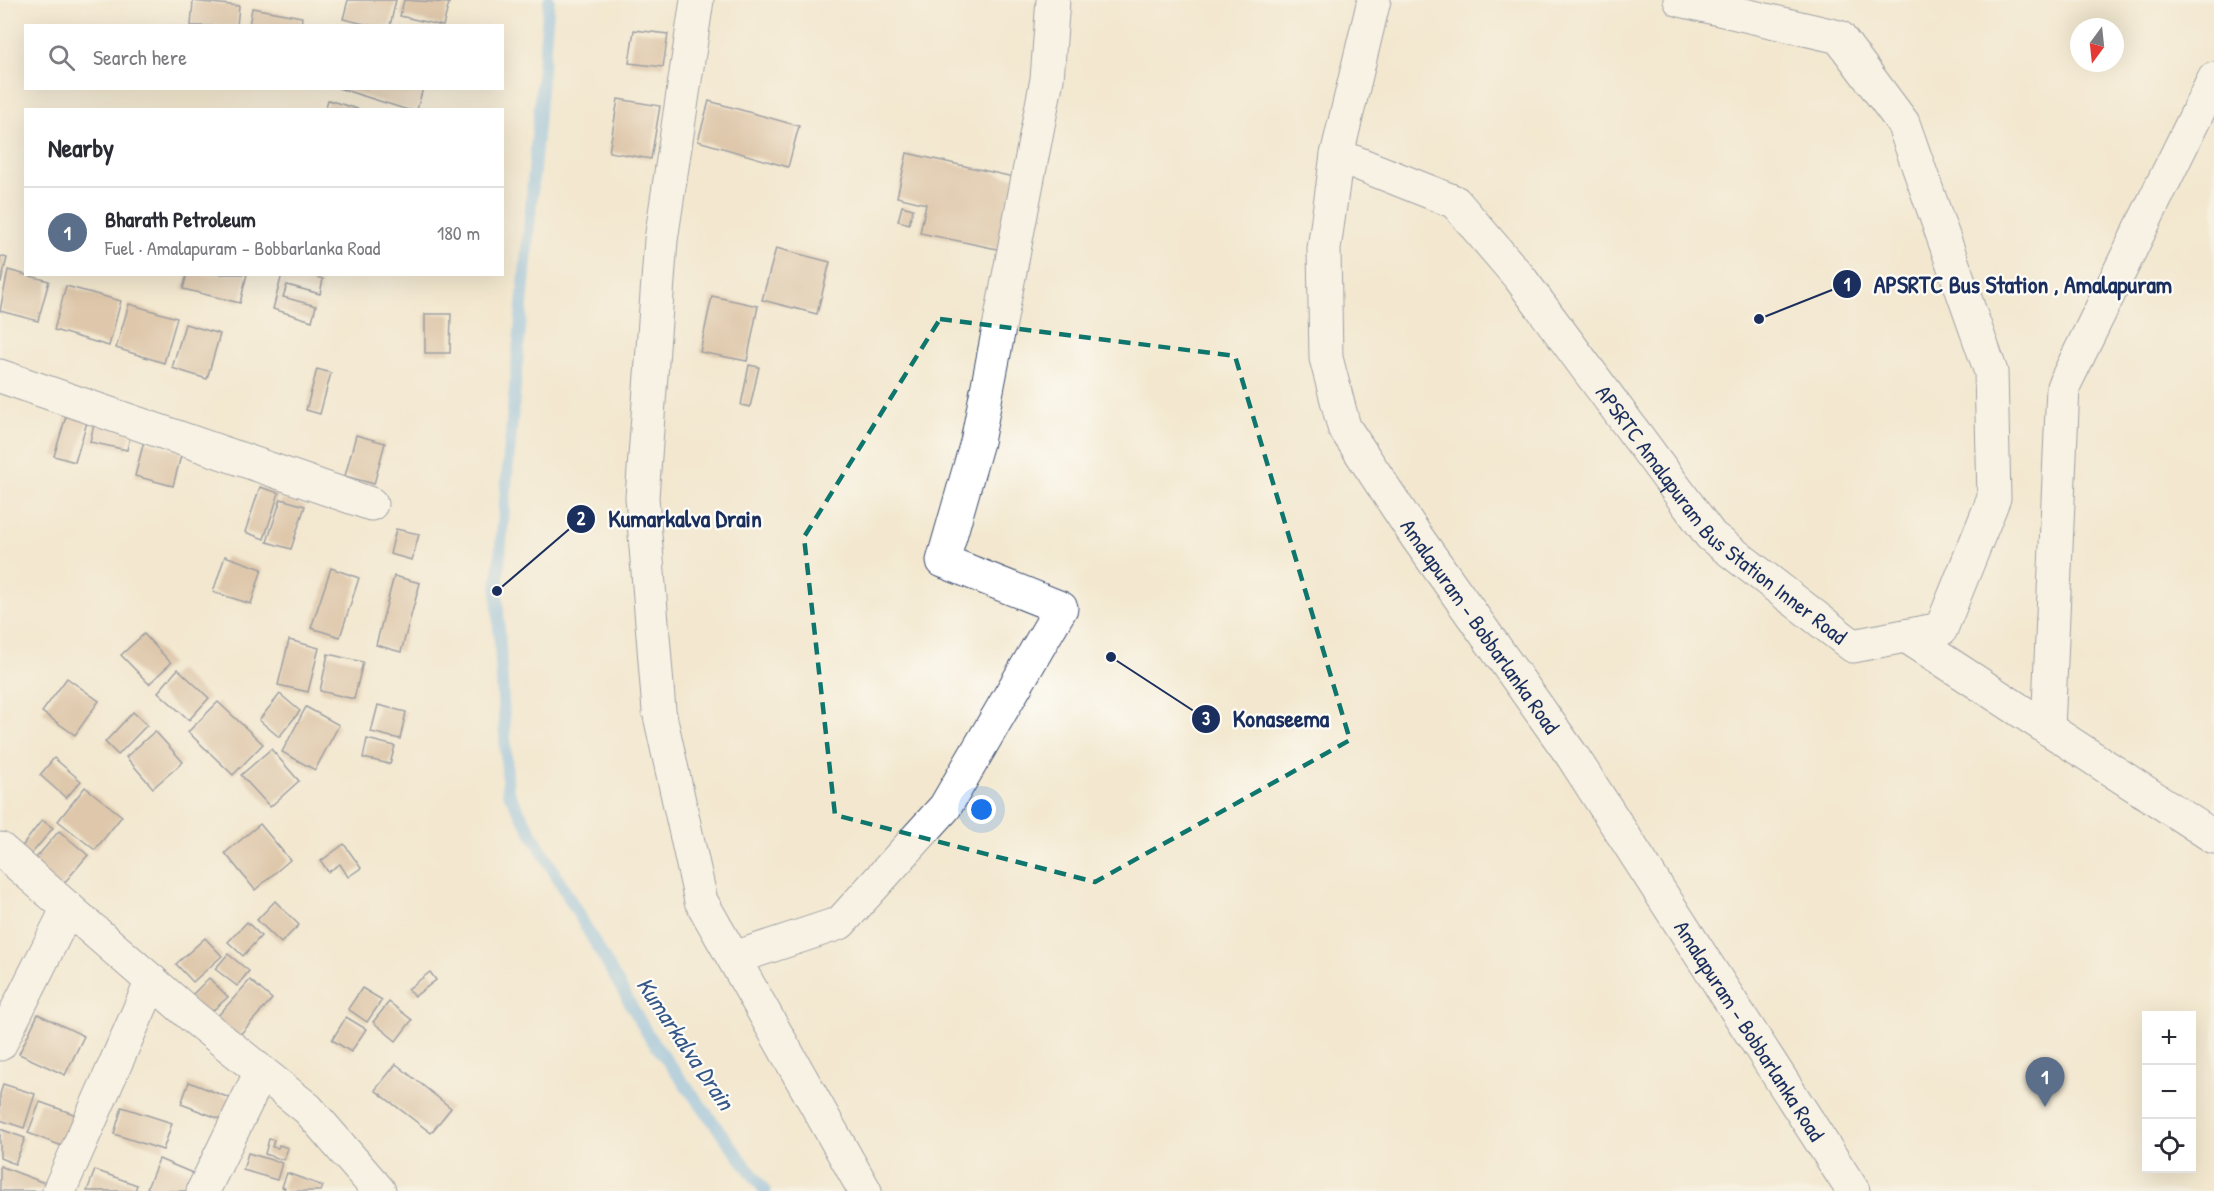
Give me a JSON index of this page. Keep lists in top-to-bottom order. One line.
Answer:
{"streets":{"main road":["APSRTC Amalapuram Bus Station Inner Road","Amalapuram - Bobbarlanka Road"]},"crossings":[["APSRTC Amalapuram Bus Station Inner Road","Amalapuram - Bobbarlanka Road"]],"water":["Kumarkalva Drain"],"places":["APSRTC Bus Station , Amalapuram","Kumarkalva Drain","Konaseema"],"north":"bottom","page":{"search":"Search here","heading":"Nearby","list":[{"mark":"1","name":"Bharath Petroleum","note":"Fuel · Amalapuram - Bobbarlanka Road","value":"180 m"}],"map_buttons":["+","−"],"pins":"1"}}
